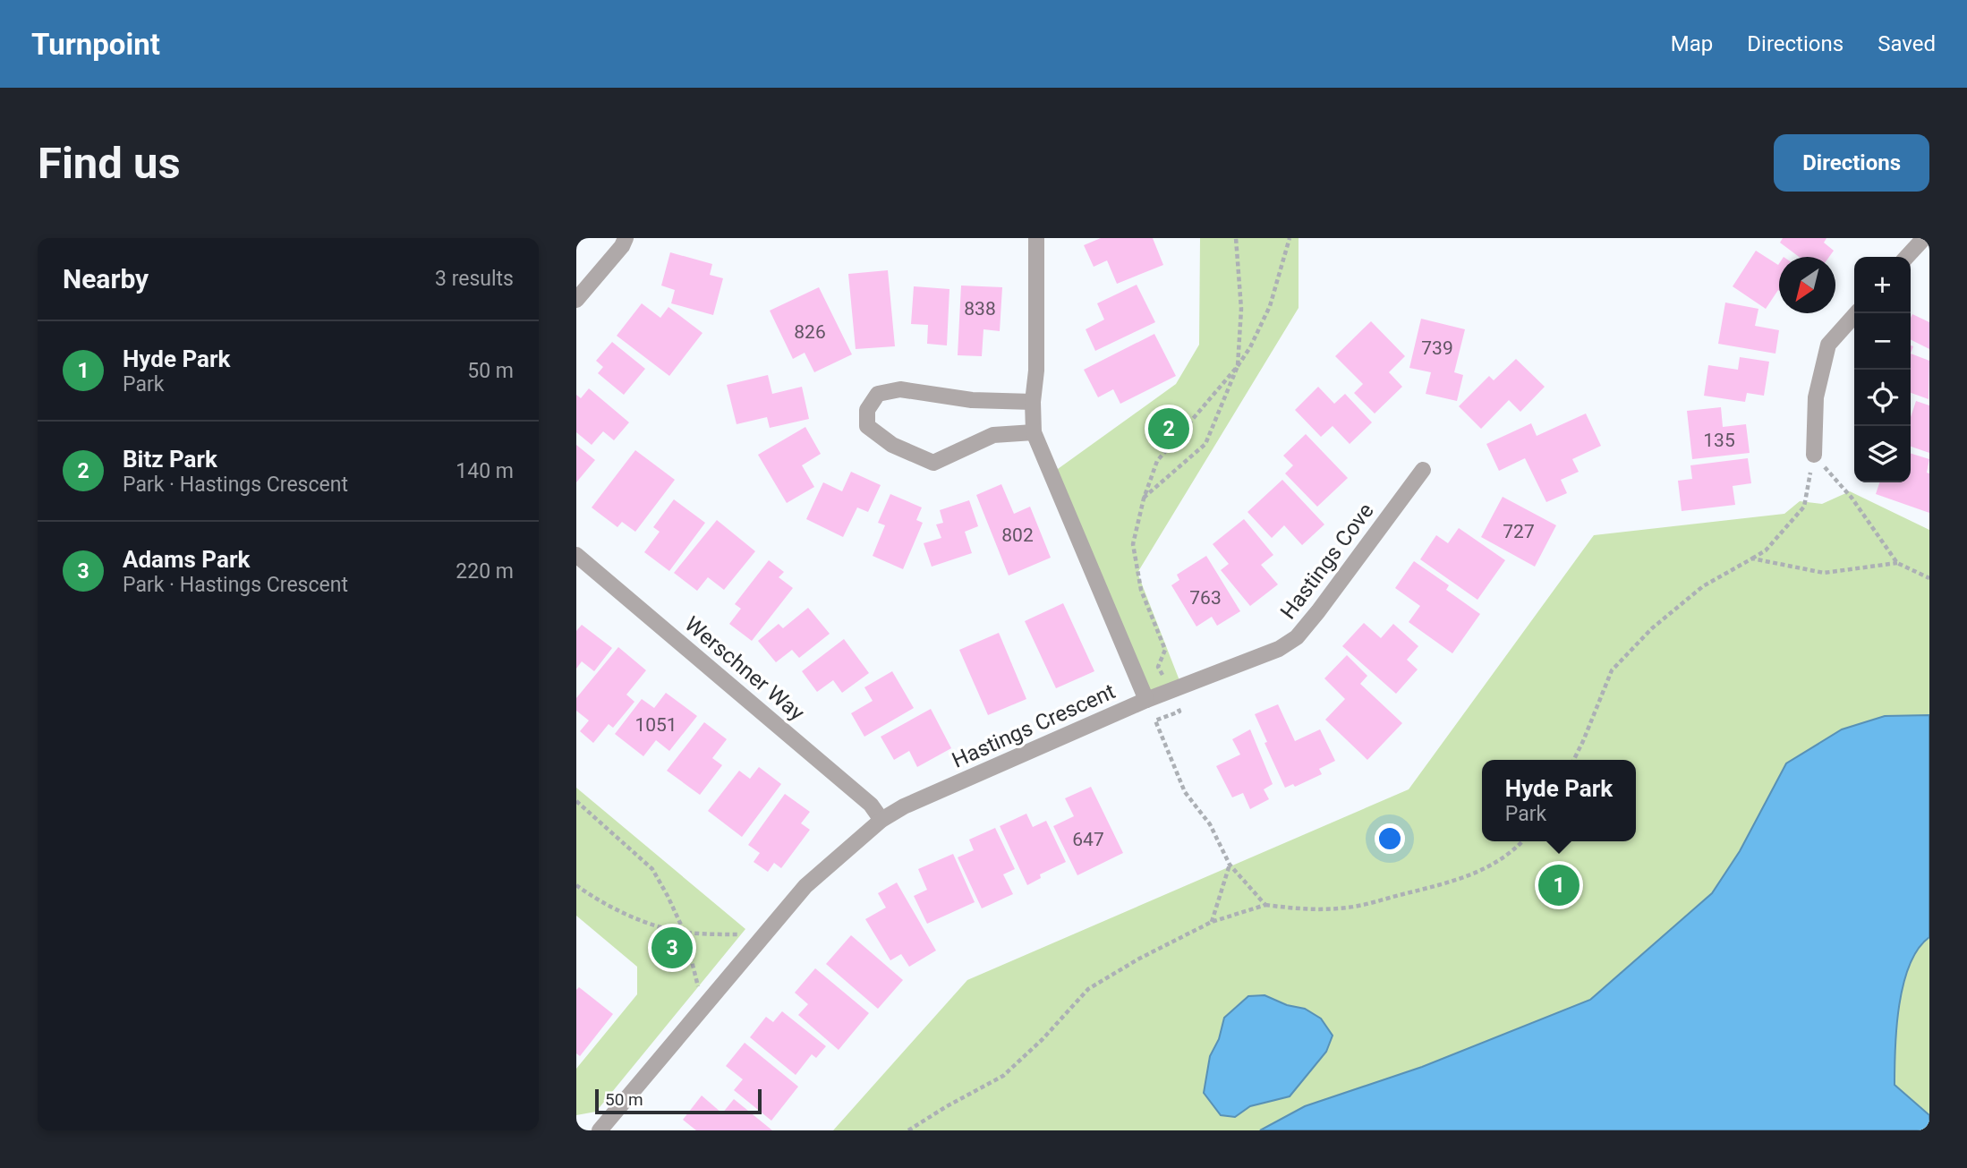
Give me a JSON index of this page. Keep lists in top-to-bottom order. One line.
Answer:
{"streets":{"street":["Hastings Cove","Werschner Way","Hastings Crescent"]},"crossings":[["Hastings Cove","Hastings Crescent"],["Werschner Way","Hastings Crescent"]],"house_numbers":["838","826","739","135","727","802","763","1051","647"],"scale_bar":"50 m","north":"bottom left","page":{"header":"Turnpoint","nav":["Map","Directions","Saved"],"buttons":"Directions","title":"Find us","heading":["Nearby","3 results"],"map_buttons":["+","−"],"list":[{"mark":"1","name":"Hyde Park","note":"Park","value":"50 m"},{"mark":"2","name":"Bitz Park","note":"Park · Hastings Crescent","value":"140 m"},{"mark":"3","name":"Adams Park","note":"Park · Hastings Crescent","value":"220 m"}],"pins":["2","1","3"],"popup":["Hyde Park","Park"],"scale":"50 m"}}
